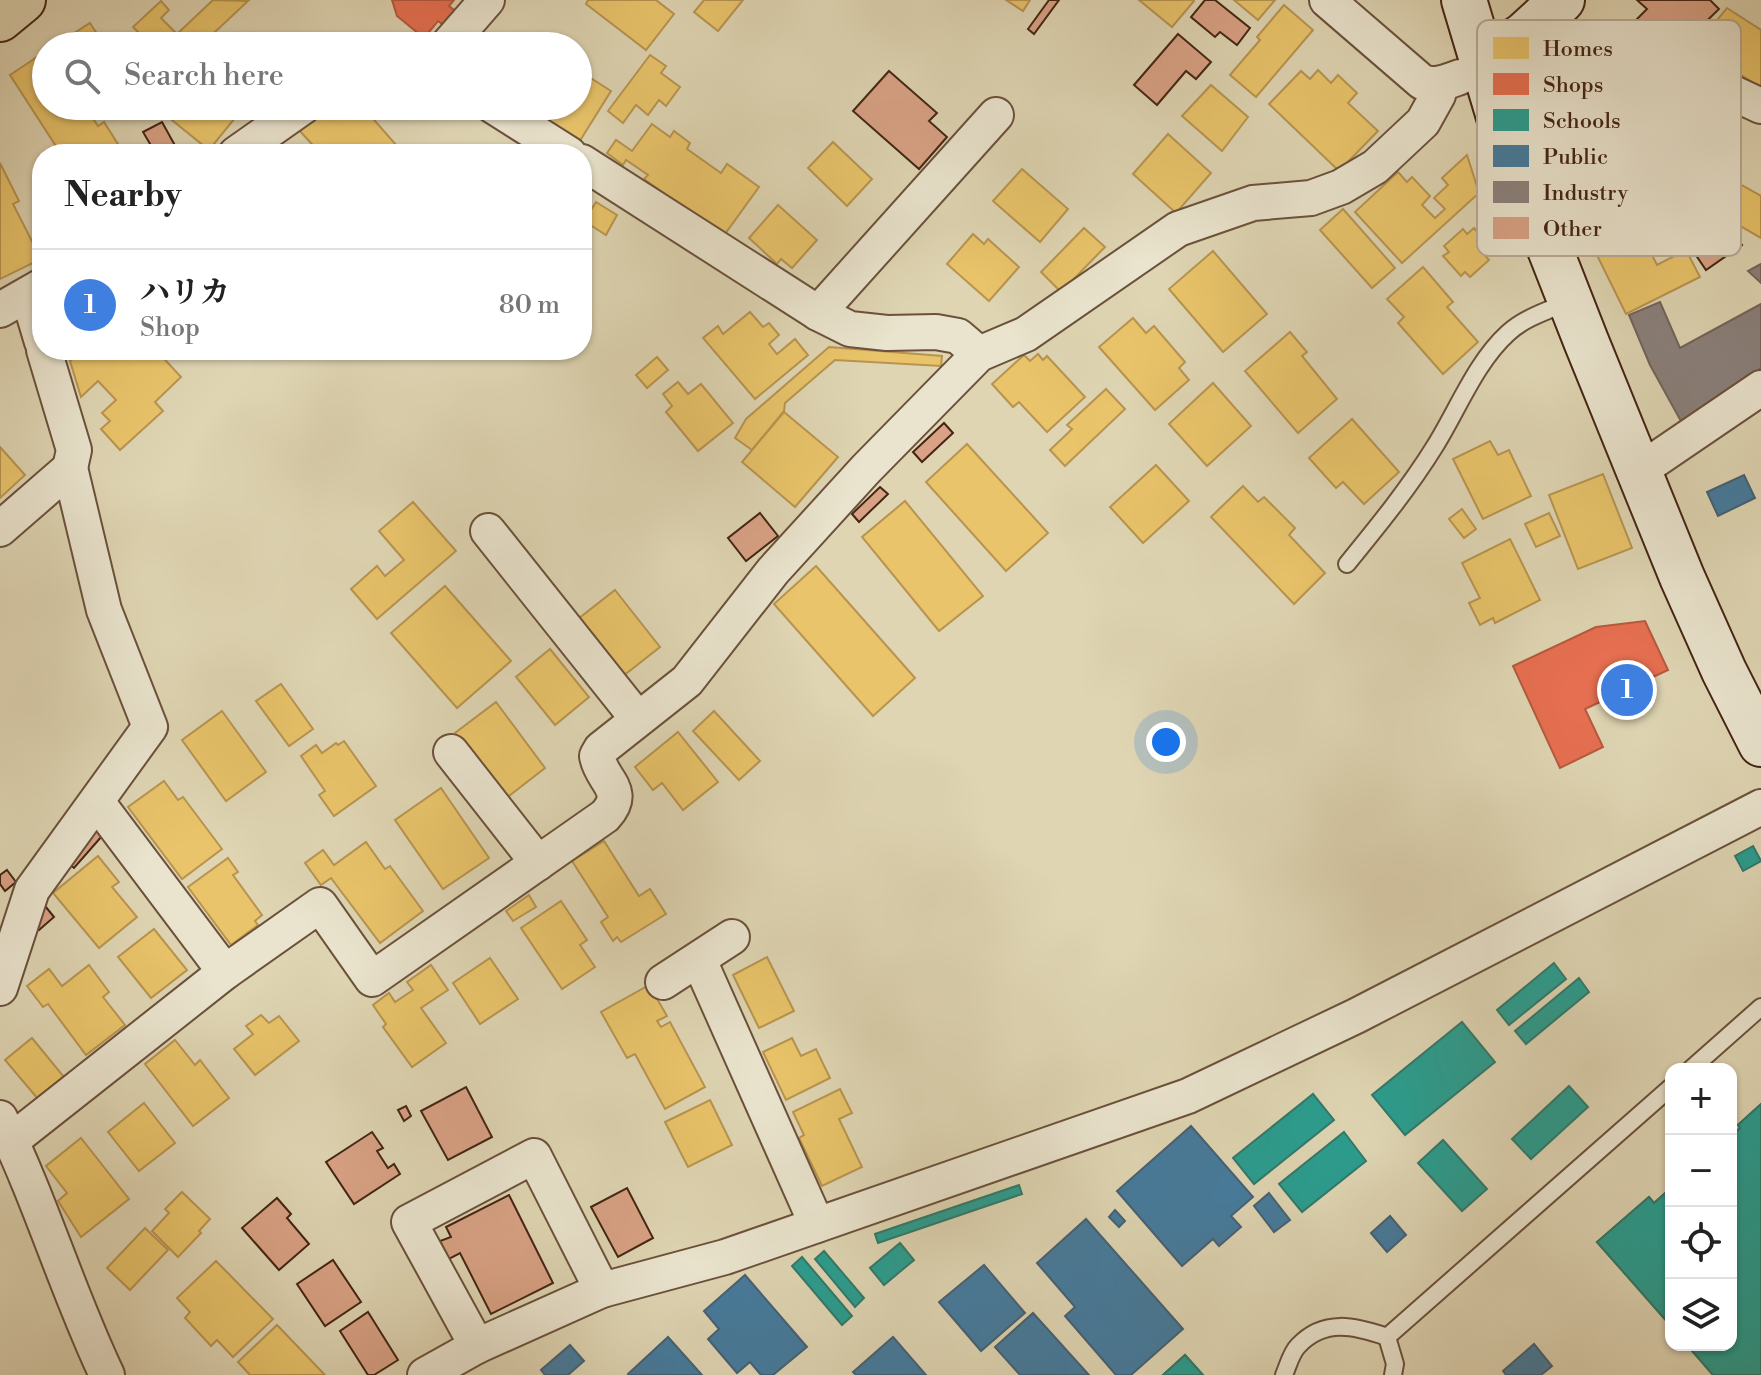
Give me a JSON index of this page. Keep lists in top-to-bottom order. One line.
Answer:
{"legend":["Homes","Shops","Schools","Public","Industry","Other"],"page":{"search":"Search here","heading":"Nearby","list":[{"mark":"1","name":"ハリカ","note":"Shop","value":"80 m"}],"pins":"1","map_buttons":["+","−"]}}
